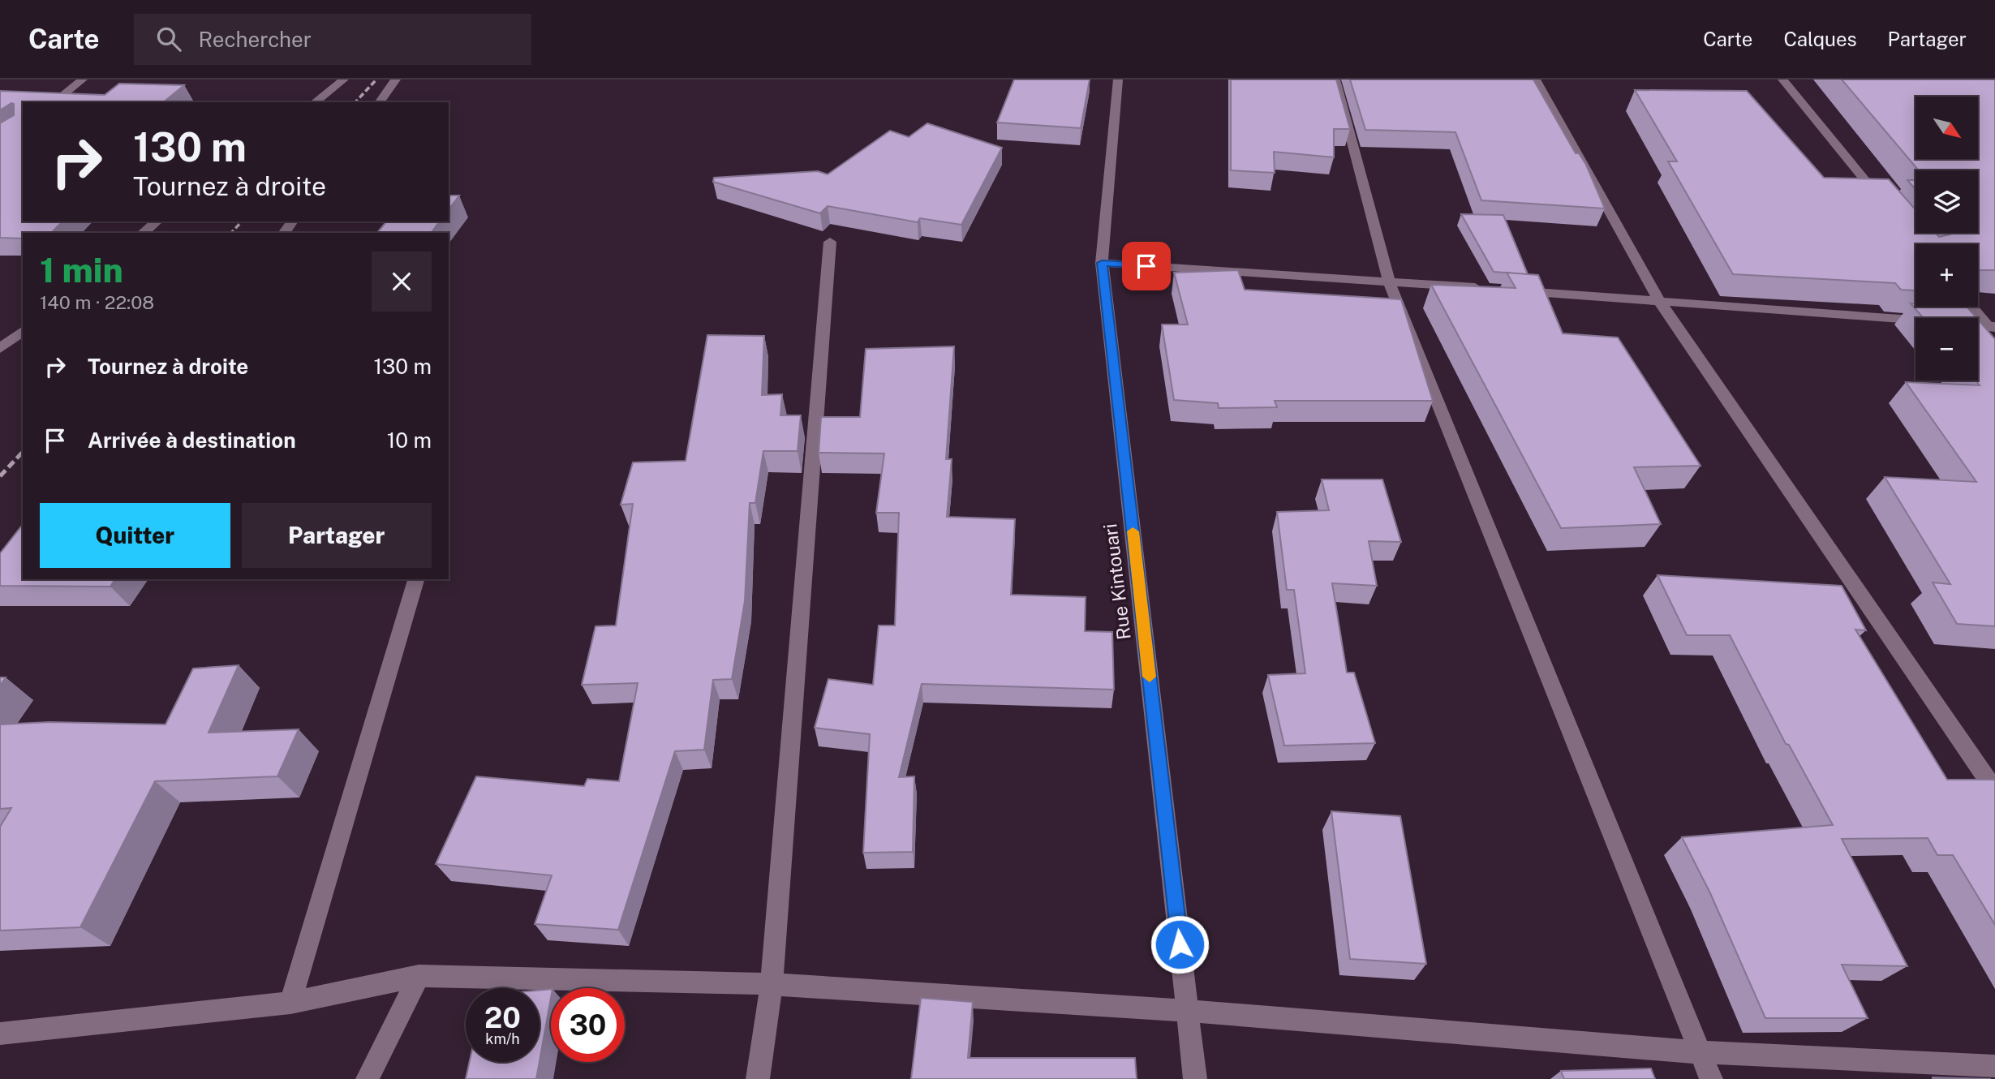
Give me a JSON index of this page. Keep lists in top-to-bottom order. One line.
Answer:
{"streets":{"street":["Rue Kintouari"]},"north":"bottom right","page":{"header":"Carte","search":"Rechercher","nav":["Carte","Calques","Partager"],"map_buttons":["+","−"],"turn":["130 m","Tournez à droite"],"heading":["1 min","140 m · 22:08"],"list":[{"name":"Tournez à droite","value":"130 m"},{"name":"Arrivée à destination","value":"10 m"}],"buttons":["Quitter","Partager"],"speed":"20 km/h","limit":"30"}}
